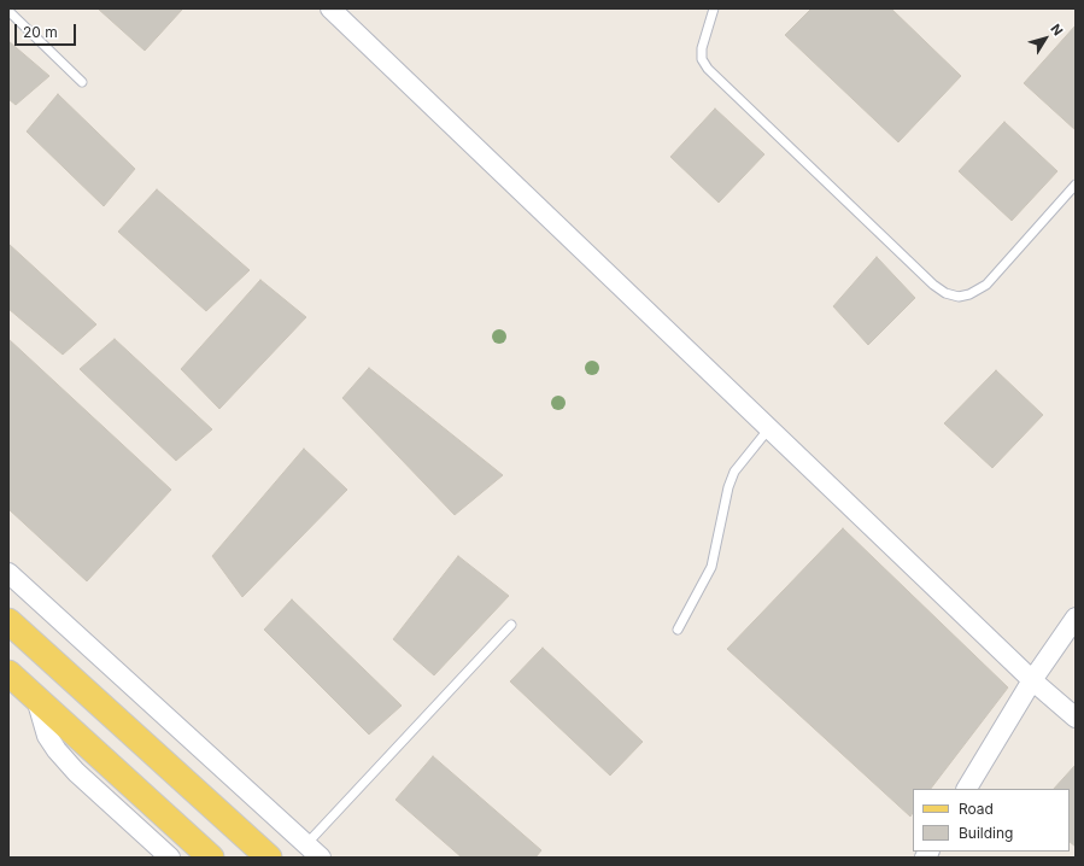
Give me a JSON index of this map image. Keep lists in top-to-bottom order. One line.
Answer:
{"legend":["Road","Building"],"scale_bar":"20 m","north":"top right"}
